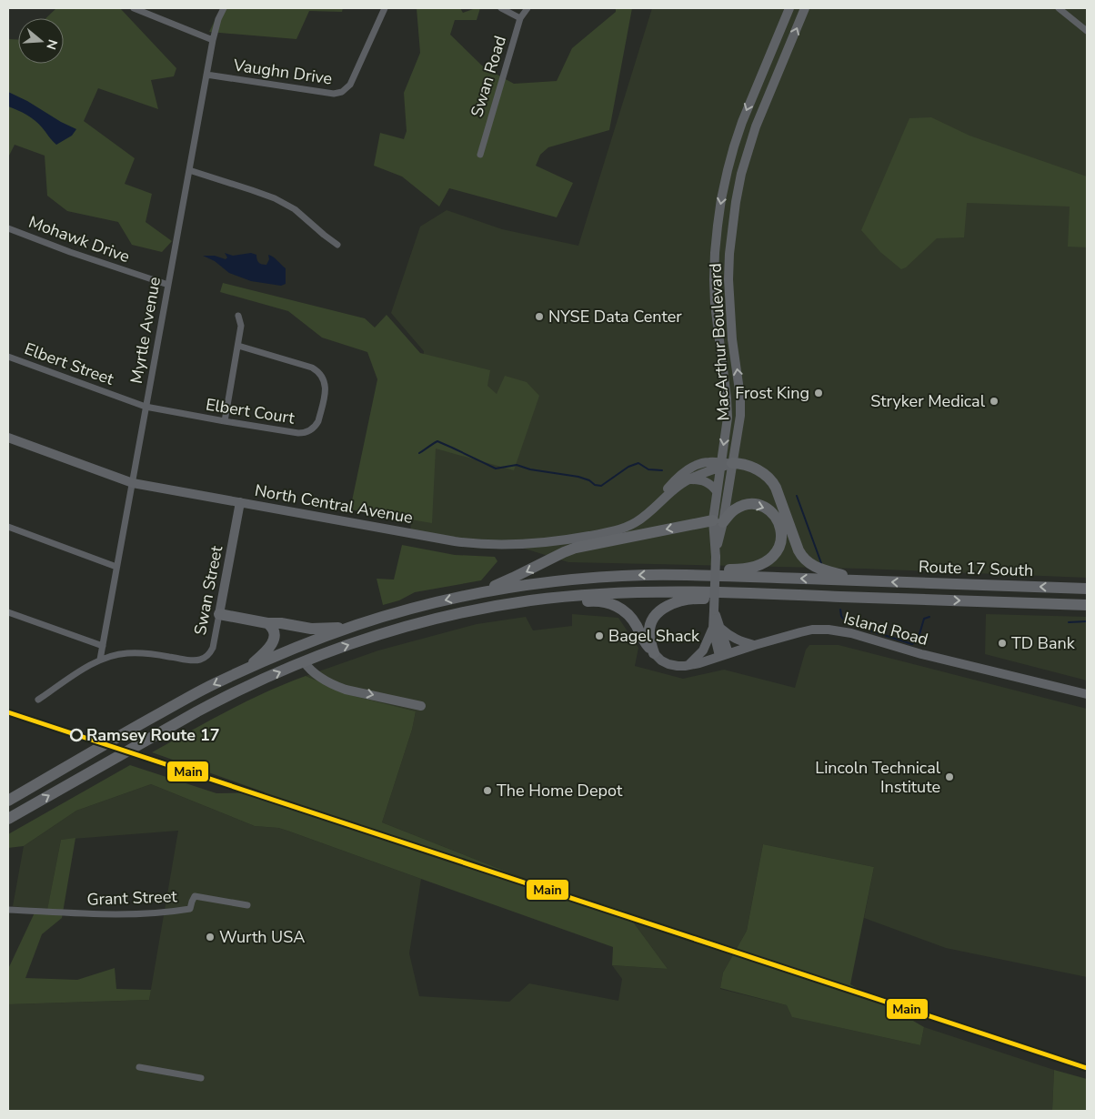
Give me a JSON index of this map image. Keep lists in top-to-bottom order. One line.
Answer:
{"streets":{"highway":["Route 17 South"],"main road":["MacArthur Boulevard","North Central Avenue","Swan Street","Island Road"],"street":["Vaughn Drive","Swan Road","Mohawk Drive","Myrtle Avenue","Elbert Street","Elbert Court","Grant Street"]},"crossings":[["Vaughn Drive","Myrtle Avenue"],["Mohawk Drive","Myrtle Avenue"],["Myrtle Avenue","Elbert Street"],["Myrtle Avenue","Elbert Court"],["Myrtle Avenue","North Central Avenue"],["Myrtle Avenue","Swan Street"],["MacArthur Boulevard","North Central Avenue"],["MacArthur Boulevard","Island Road"],["Elbert Street","Elbert Court"],["North Central Avenue","Swan Street"]],"places":["NYSE Data Center","Frost King","Stryker Medical","Bagel Shack","TD Bank","Ramsey Route 17","Lincoln Technical Institute","The Home Depot","Wurth USA"],"lines":["transit line Main"],"north":"right"}
